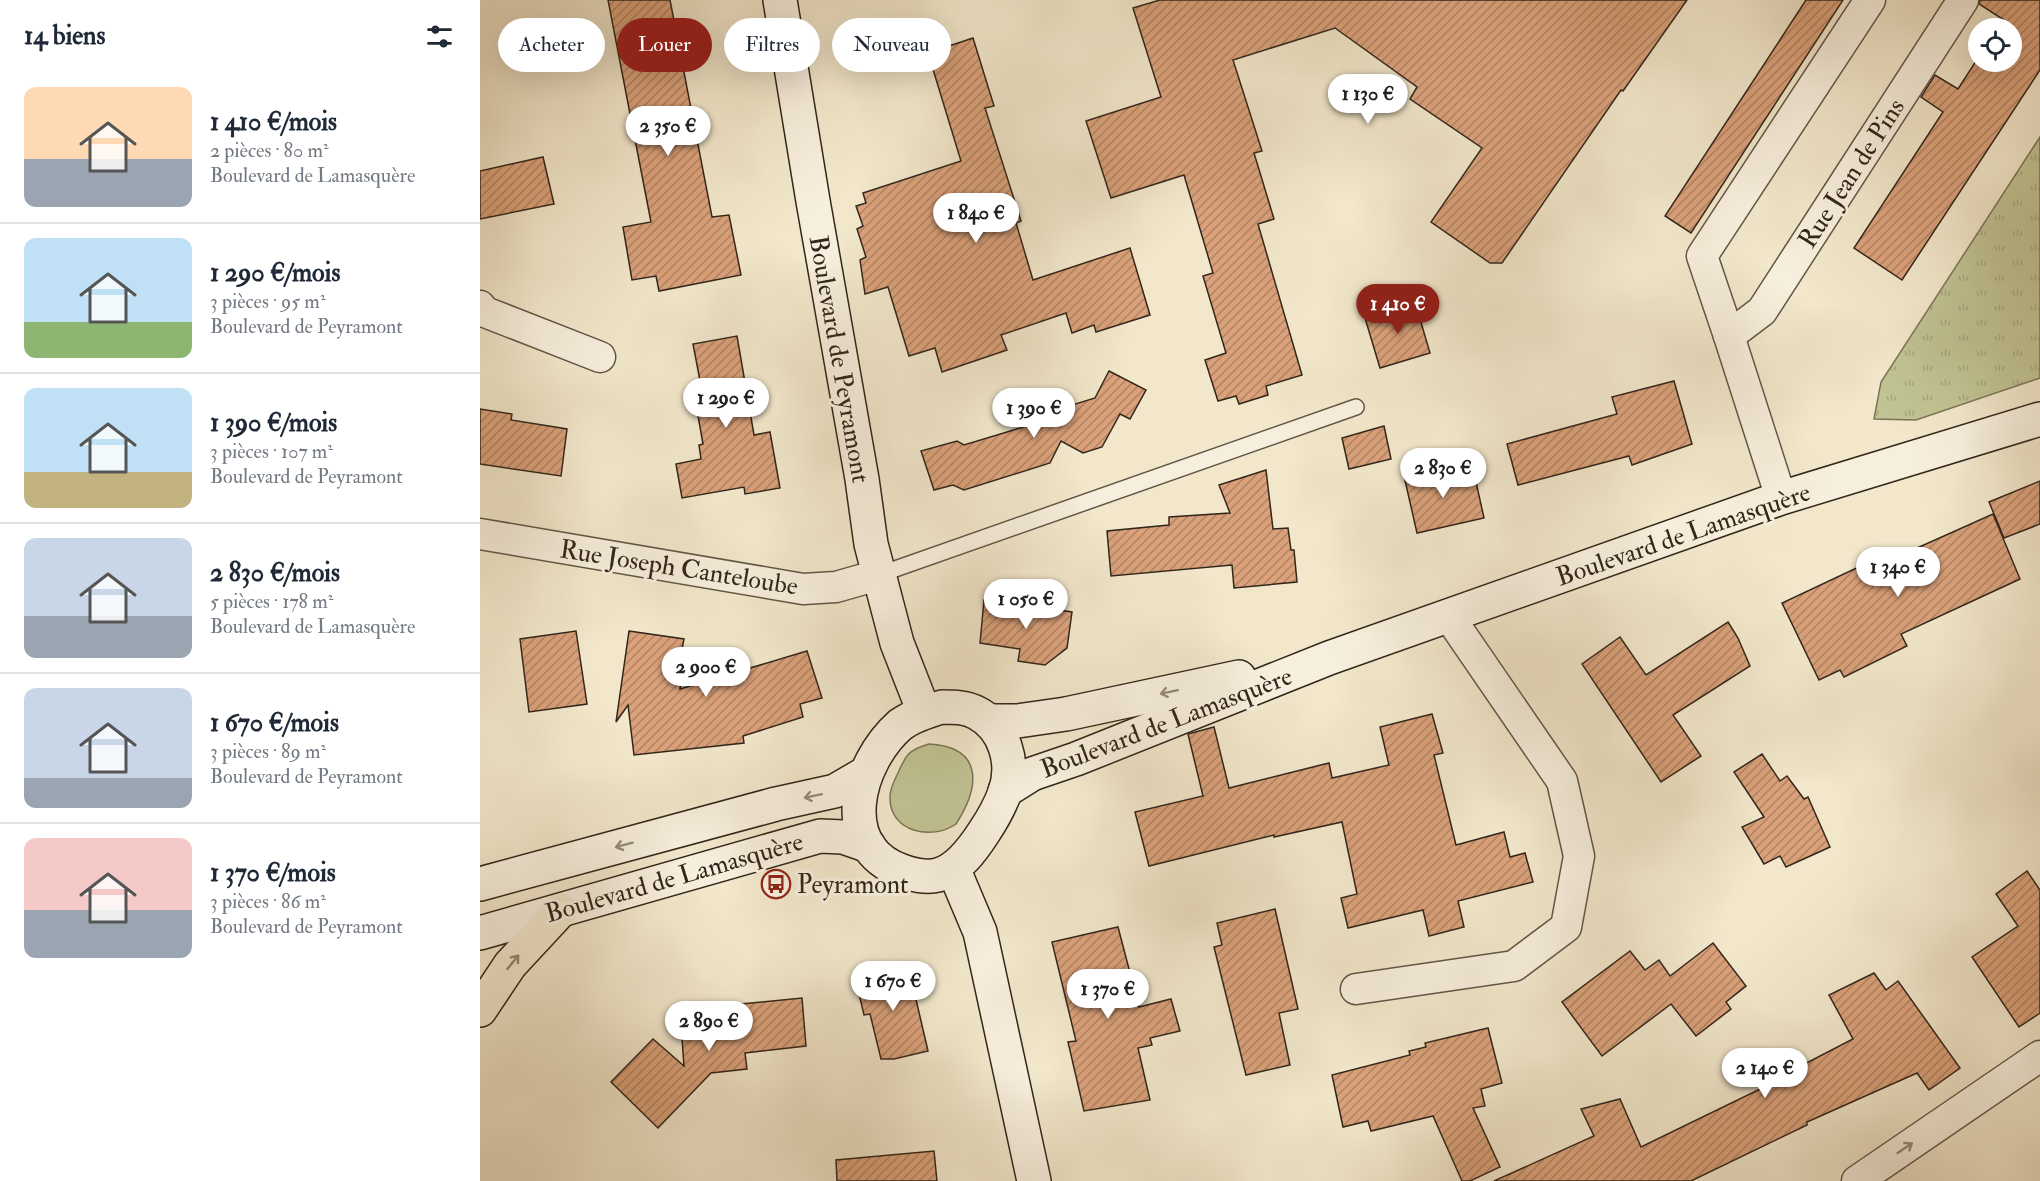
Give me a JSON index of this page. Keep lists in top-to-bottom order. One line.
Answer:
{"streets":{"main road":["Boulevard de Peyramont","Boulevard de Lamasquère"],"street":["Rue Jean de Pins","Rue Joseph Canteloube"]},"crossings":[["Boulevard de Peyramont","Boulevard de Lamasquère"],["Boulevard de Peyramont","Rue Joseph Canteloube"]],"places":{"bus stop":["Peyramont"]},"page":{"heading":"14 biens","chip":["Acheter","Louer","Filtres","Nouveau"],"list":[{"name":"1 410 €/mois","note":"2 pièces · 80 m² · Boulevard de Lamasquère"},{"name":"1 290 €/mois","note":"3 pièces · 95 m² · Boulevard de Peyramont"},{"name":"1 390 €/mois","note":"3 pièces · 107 m² · Boulevard de Peyramont"},{"name":"2 830 €/mois","note":"5 pièces · 178 m² · Boulevard de Lamasquère"},{"name":"1 670 €/mois","note":"3 pièces · 89 m² · Boulevard de Peyramont"},{"name":"1 370 €/mois","note":"3 pièces · 86 m² · Boulevard de Peyramont"}],"price":["1 130 €","2 350 €","1 840 €","1 410 €","1 290 €","1 390 €","2 830 €","1 340 €","1 050 €","2 900 €","1 670 €","1 370 €","2 890 €","2 140 €"]}}
